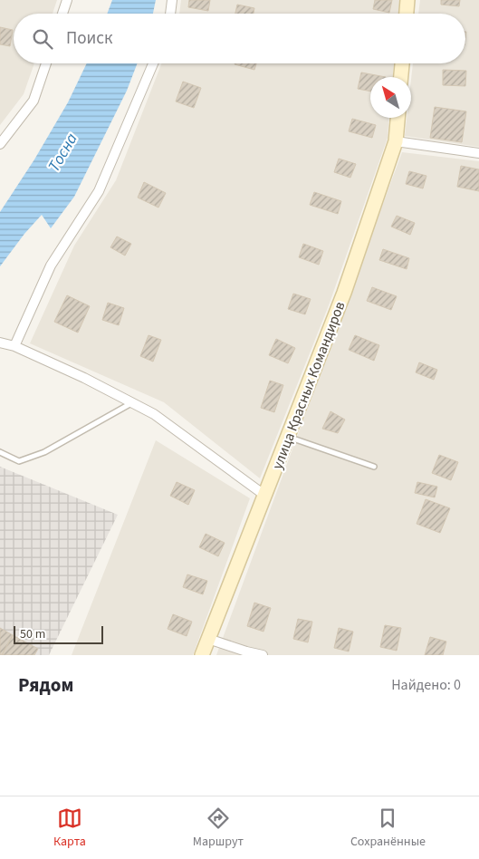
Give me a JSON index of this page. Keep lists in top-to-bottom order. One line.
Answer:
{"streets":{"street":["улица Красных Командиров"]},"water":["Тосна"],"scale_bar":"50 m","north":"top left","page":{"search":"Поиск","scale":"50 m","heading":["Рядом","Найдено: 0"],"nav":["Карта","Маршрут","Сохранённые"]}}
